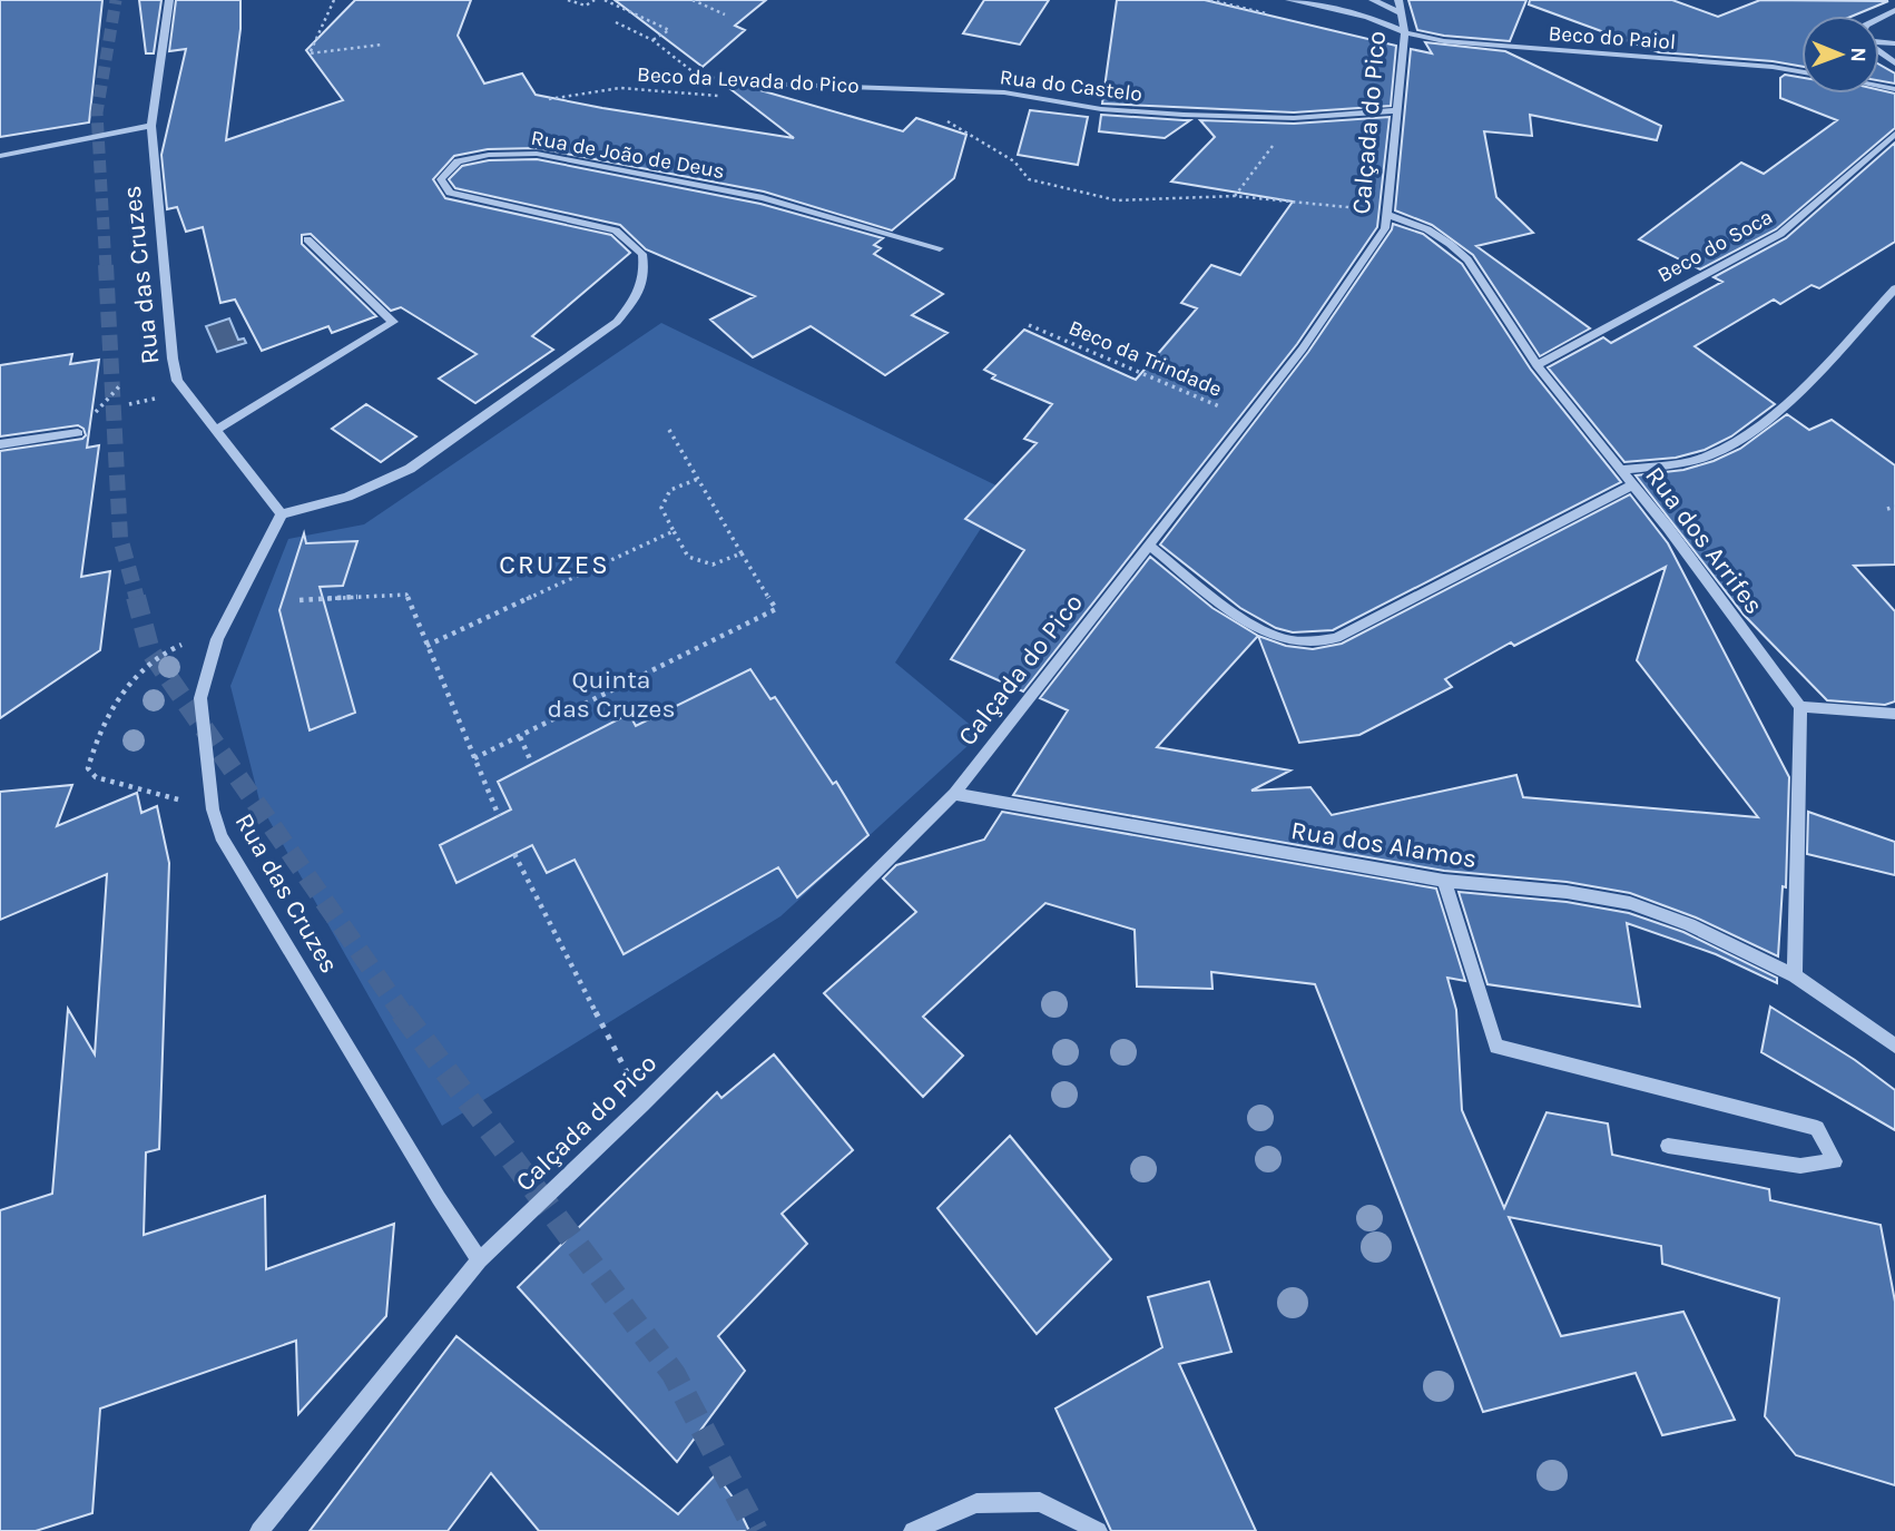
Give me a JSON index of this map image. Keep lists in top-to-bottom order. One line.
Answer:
{"streets":{"street":["Beco do Paiol","Rua do Castelo","Calçada do Pico","Rua de João de Deus","Beco do Soca","Rua das Cruzes","Rua dos Arrifes","Rua dos Alamos"],"path":["Beco da Levada do Pico","Beco da Trindade"]},"crossings":[["Beco do Paiol","Calçada do Pico"],["Rua do Castelo","Calçada do Pico"],["Calçada do Pico","Rua das Cruzes"],["Calçada do Pico","Beco da Trindade"],["Calçada do Pico","Rua dos Arrifes"],["Calçada do Pico","Rua dos Alamos"],["Rua de João de Deus","Rua das Cruzes"],["Beco do Soca","Rua dos Arrifes"]],"districts":["CRUZES"],"parks":["Quinta das Cruzes"],"north":"right"}
